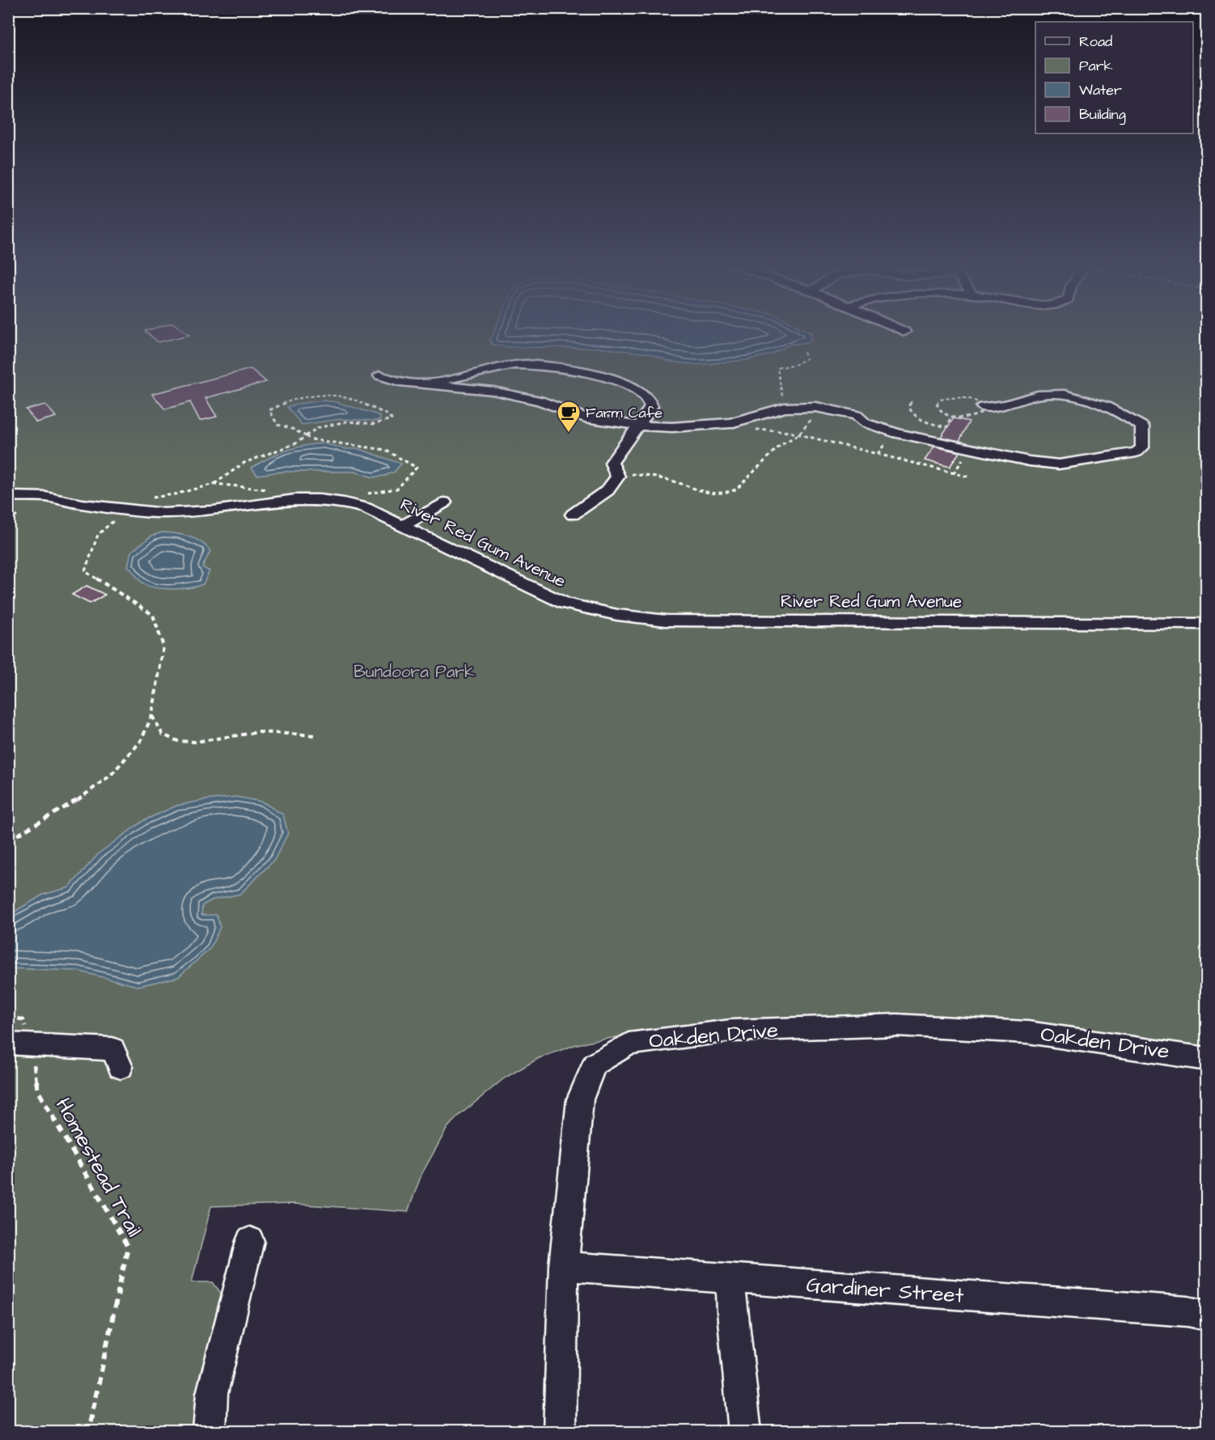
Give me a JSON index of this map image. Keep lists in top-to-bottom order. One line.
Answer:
{"streets":{"street":["River Red Gum Avenue","Oakden Drive","Gardiner Street"],"path":["Homestead Trail"]},"crossings":[["Oakden Drive","Gardiner Street"]],"parks":["Bundoora Park"],"places":{"cafe":["Farm Cafe"]},"legend":["Road","Park","Water","Building"]}
